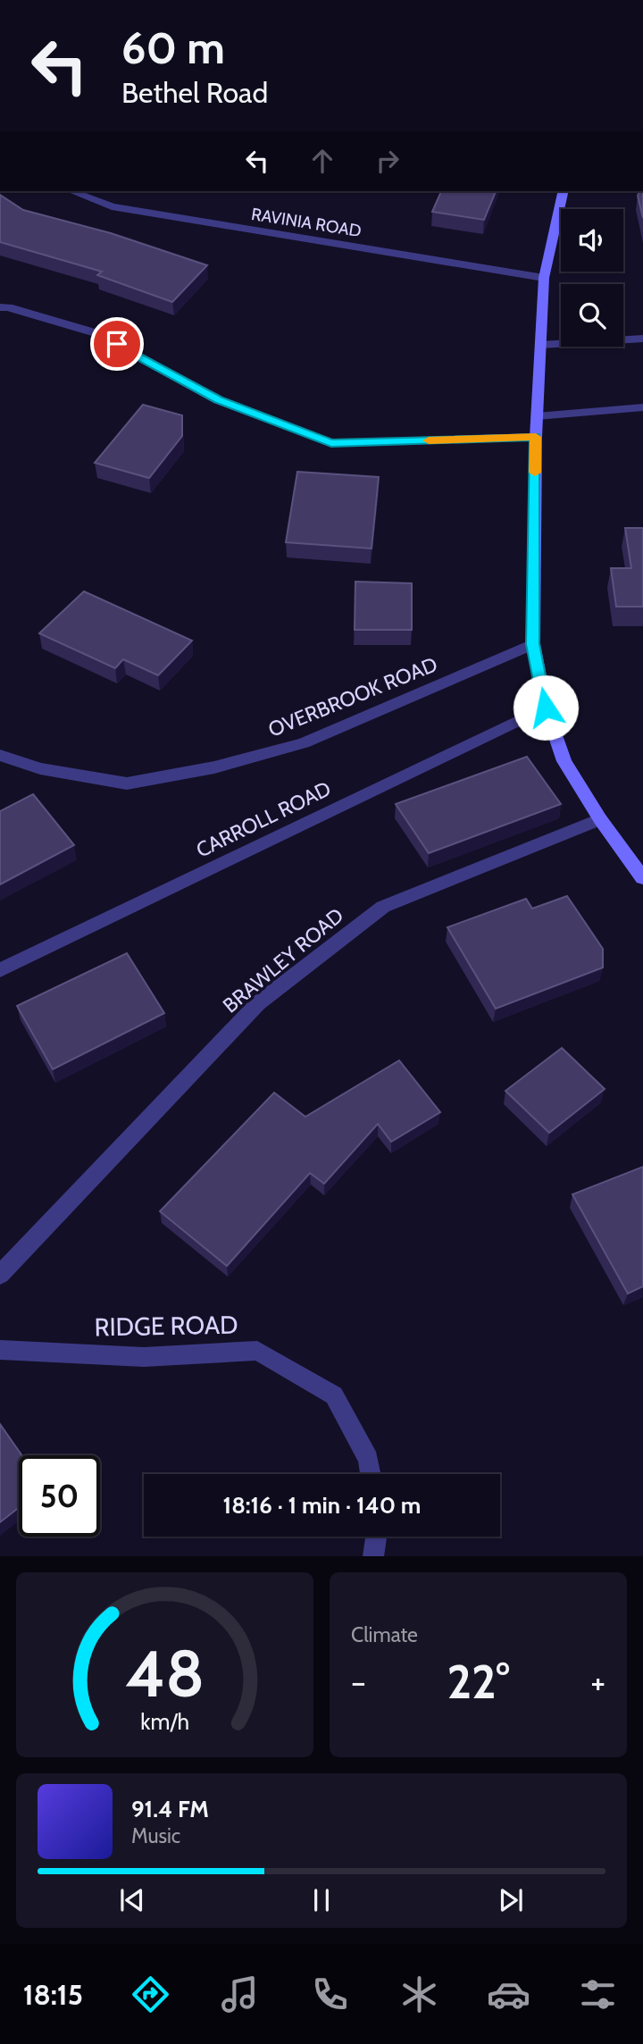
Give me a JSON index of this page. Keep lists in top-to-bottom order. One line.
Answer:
{"streets":{"street":["RAVINIA ROAD","OVERBROOK ROAD","CARROLL ROAD","BRAWLEY ROAD","RIDGE ROAD"]},"page":{"turn":["60 m","Bethel Road"],"limit":"50","trip":"18:16 · 1 min · 140 m","tile":"Climate","heat":["−","22°","+"],"song":["91.4 FM","Music"],"tabs":"18:15","gauge":["48","km/h"]}}
